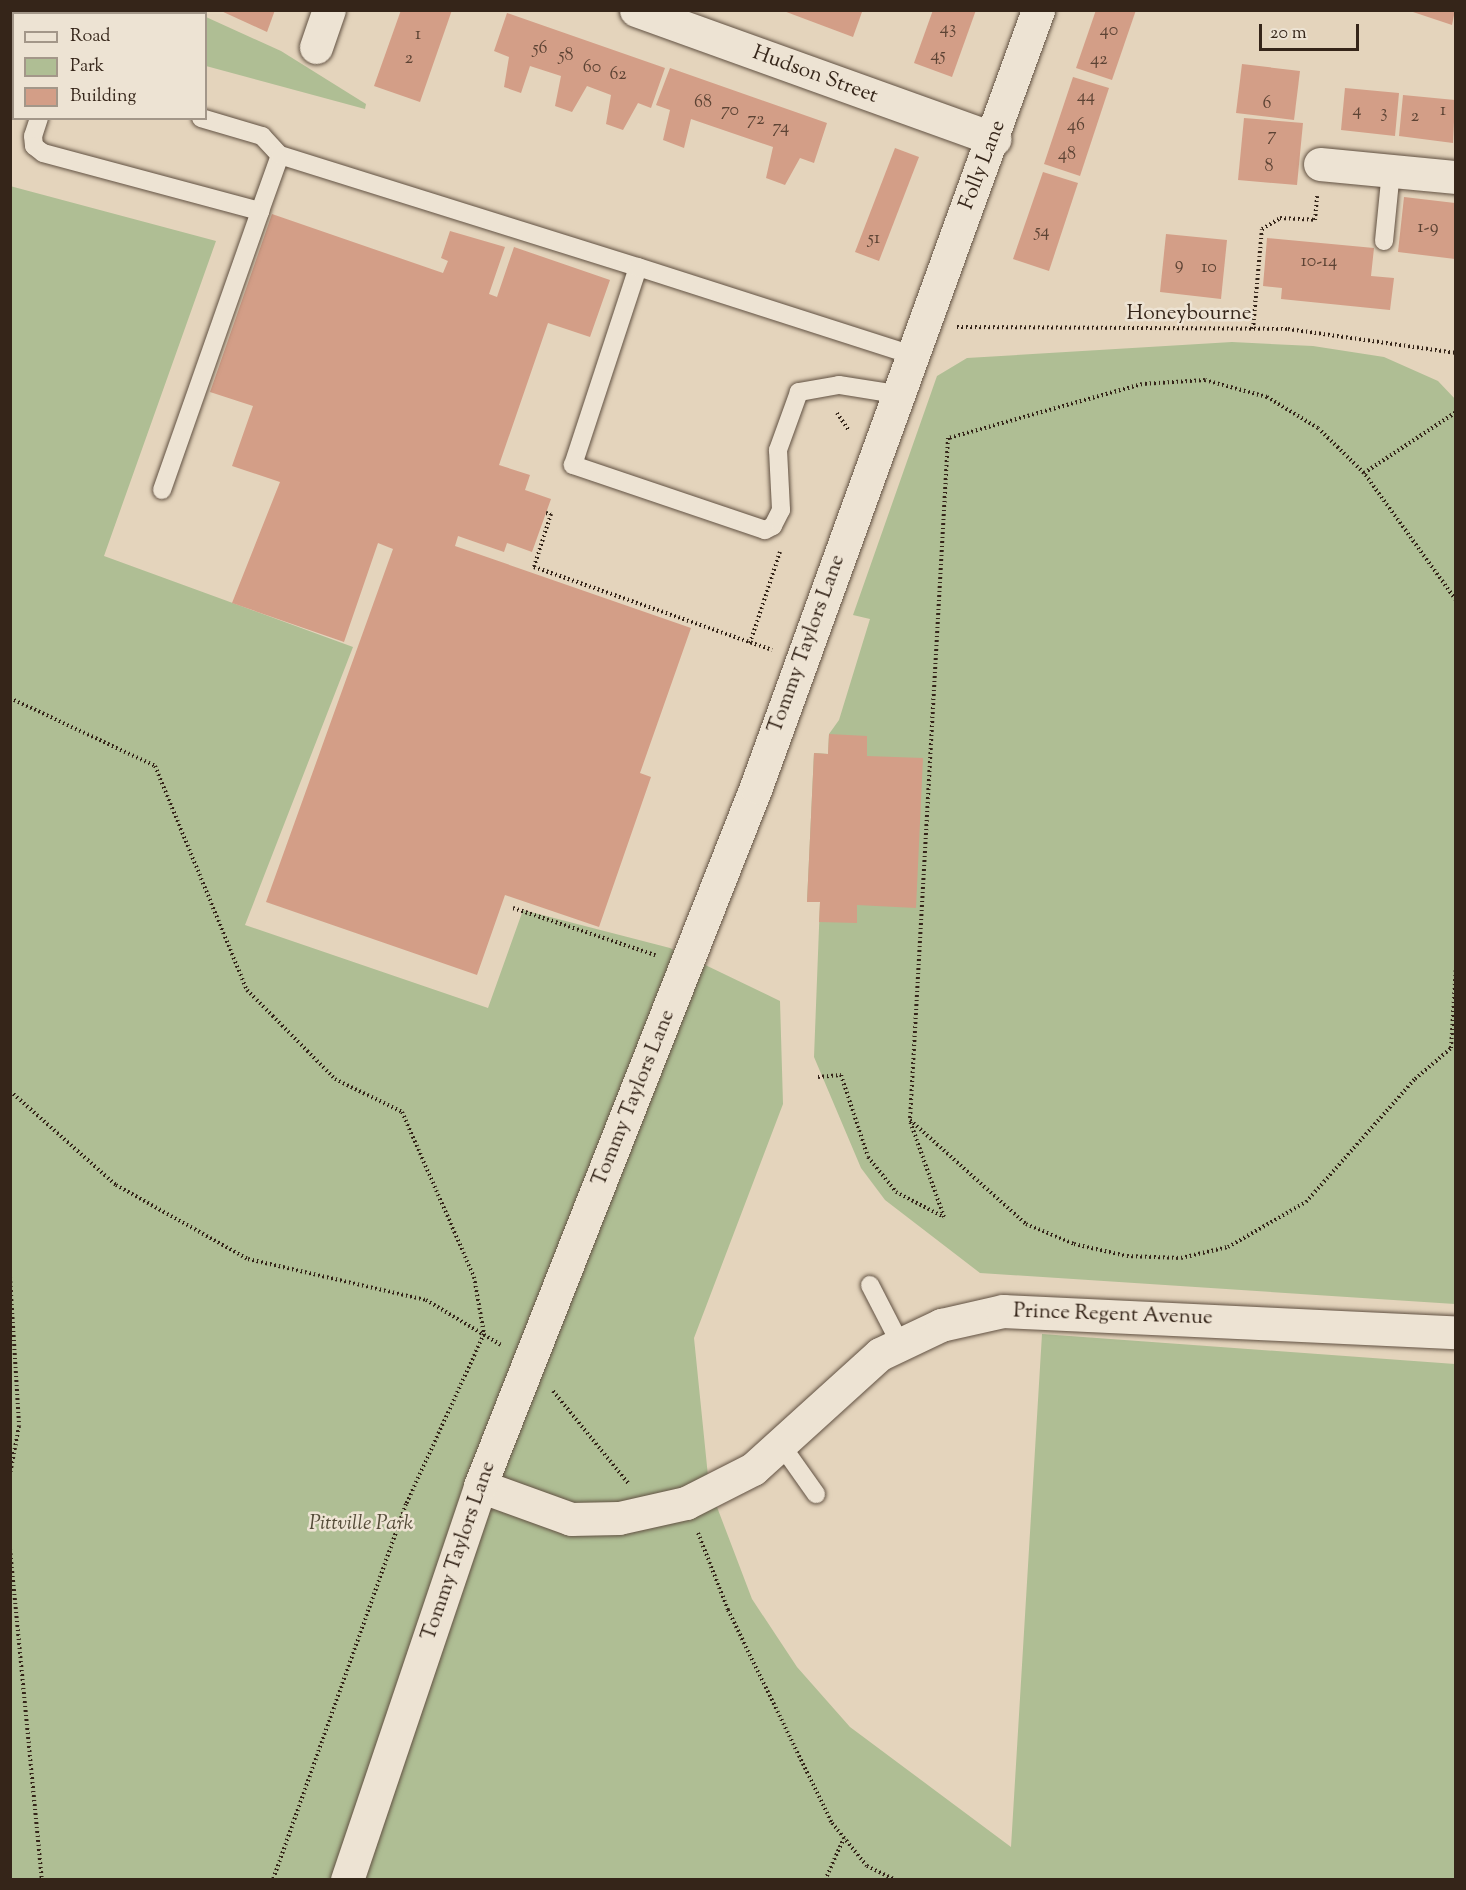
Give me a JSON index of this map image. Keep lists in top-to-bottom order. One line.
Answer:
{"streets":{"street":["Hudson Street","Folly Lane","Tommy Taylors Lane","Prince Regent Avenue"],"path":["Honeybourne"]},"crossings":[["Hudson Street","Folly Lane"],["Folly Lane","Honeybourne"],["Folly Lane","Tommy Taylors Lane"],["Honeybourne","Tommy Taylors Lane"],["Tommy Taylors Lane","Prince Regent Avenue"]],"parks":["Pittville Park"],"house_numbers":["43","40","1","56","58","45","2","42","60","62","44","68","6","70","4","1","3","2","72","46","74","7","48","8","1-9","54","51","10-14","9","10"],"legend":["Road","Park","Building"],"scale_bar":"20 m"}
